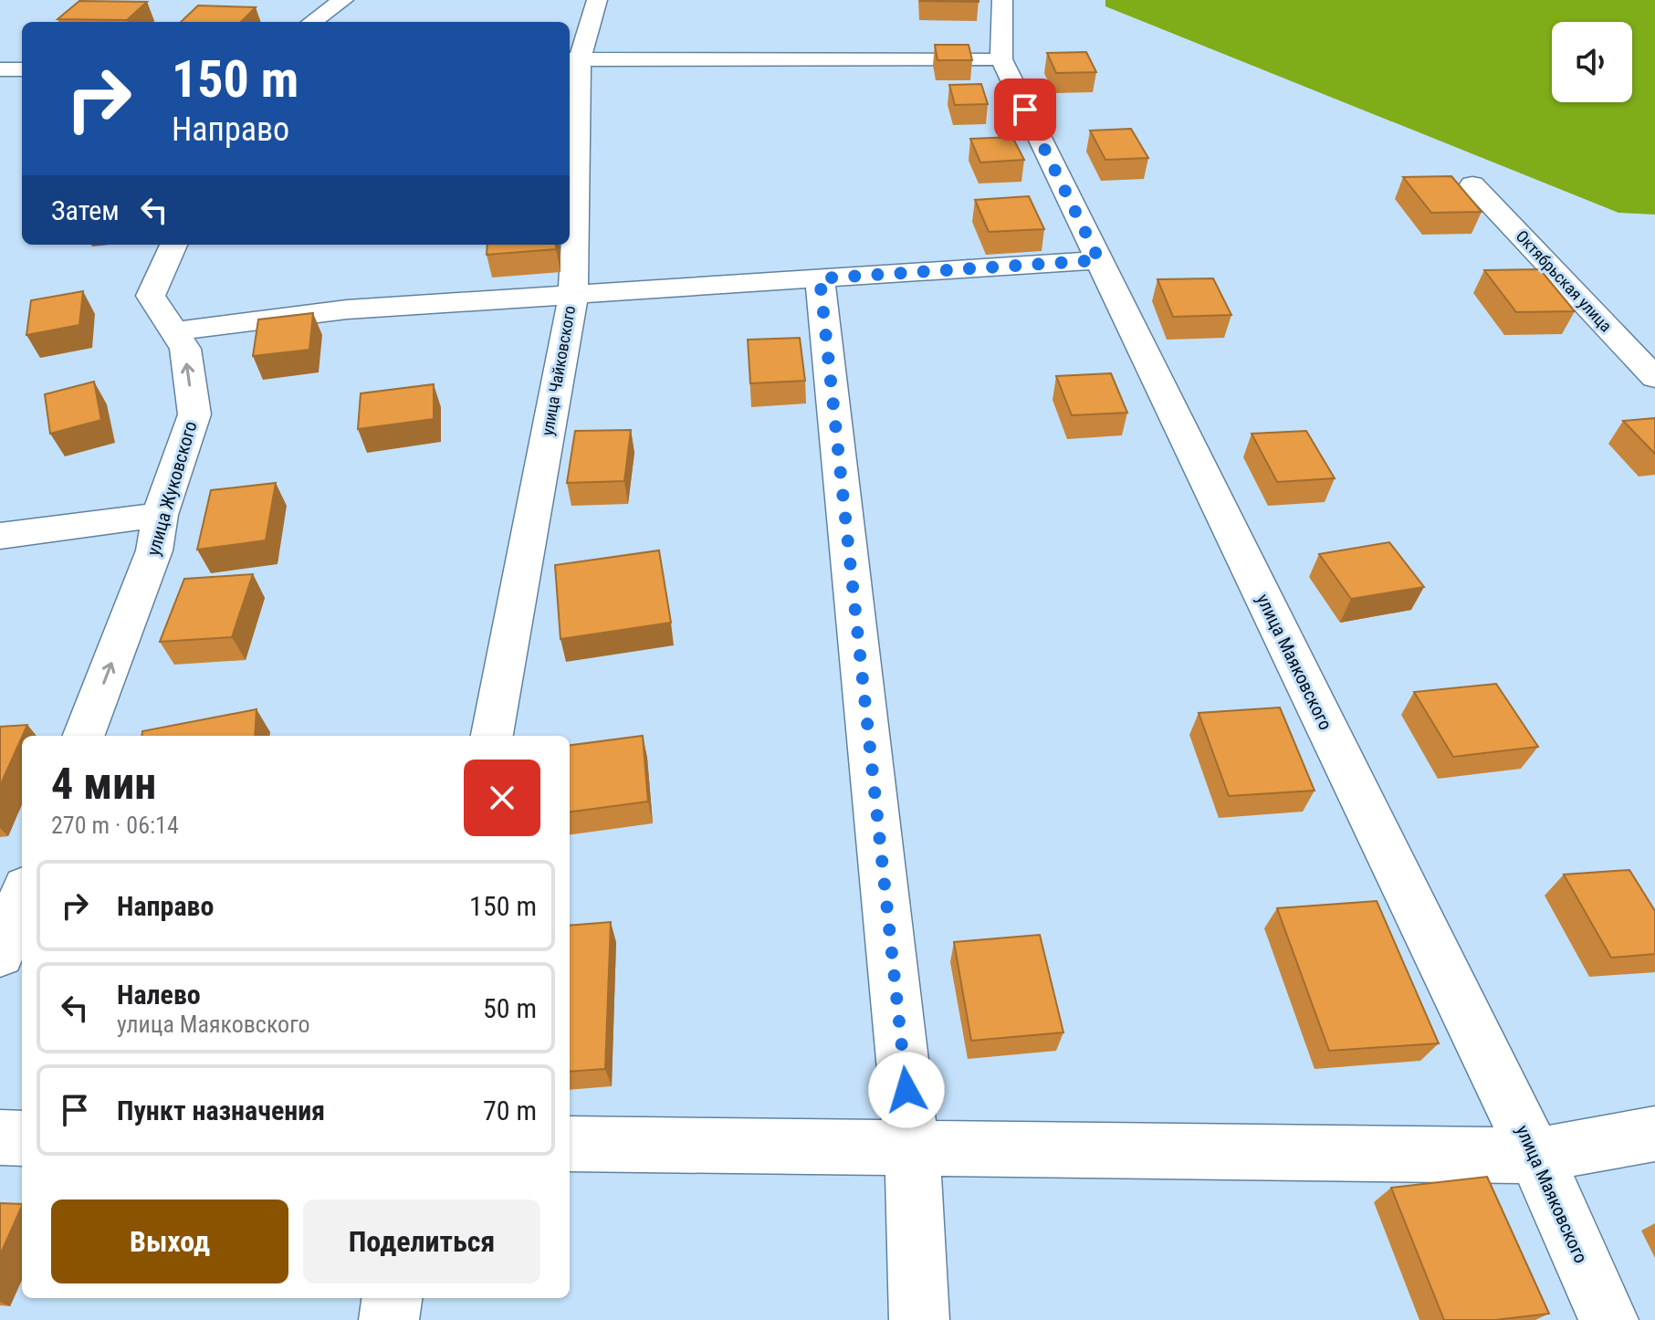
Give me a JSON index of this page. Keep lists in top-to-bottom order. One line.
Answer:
{"streets":{"street":["Октябрьская улица","улица Чайковского","улица Жуковского","улица Маяковского"]},"one_way":["улица Жуковского"],"page":{"turn":["150 m","Направо"],"then":"Затем","heading":["4 мин","270 m · 06:14"],"list":[{"name":"Направо","value":"150 m"},{"name":"Налево","note":"улица Маяковского","value":"50 m"},{"name":"Пункт назначения","value":"70 m"}],"buttons":["Выход","Поделиться"]}}
